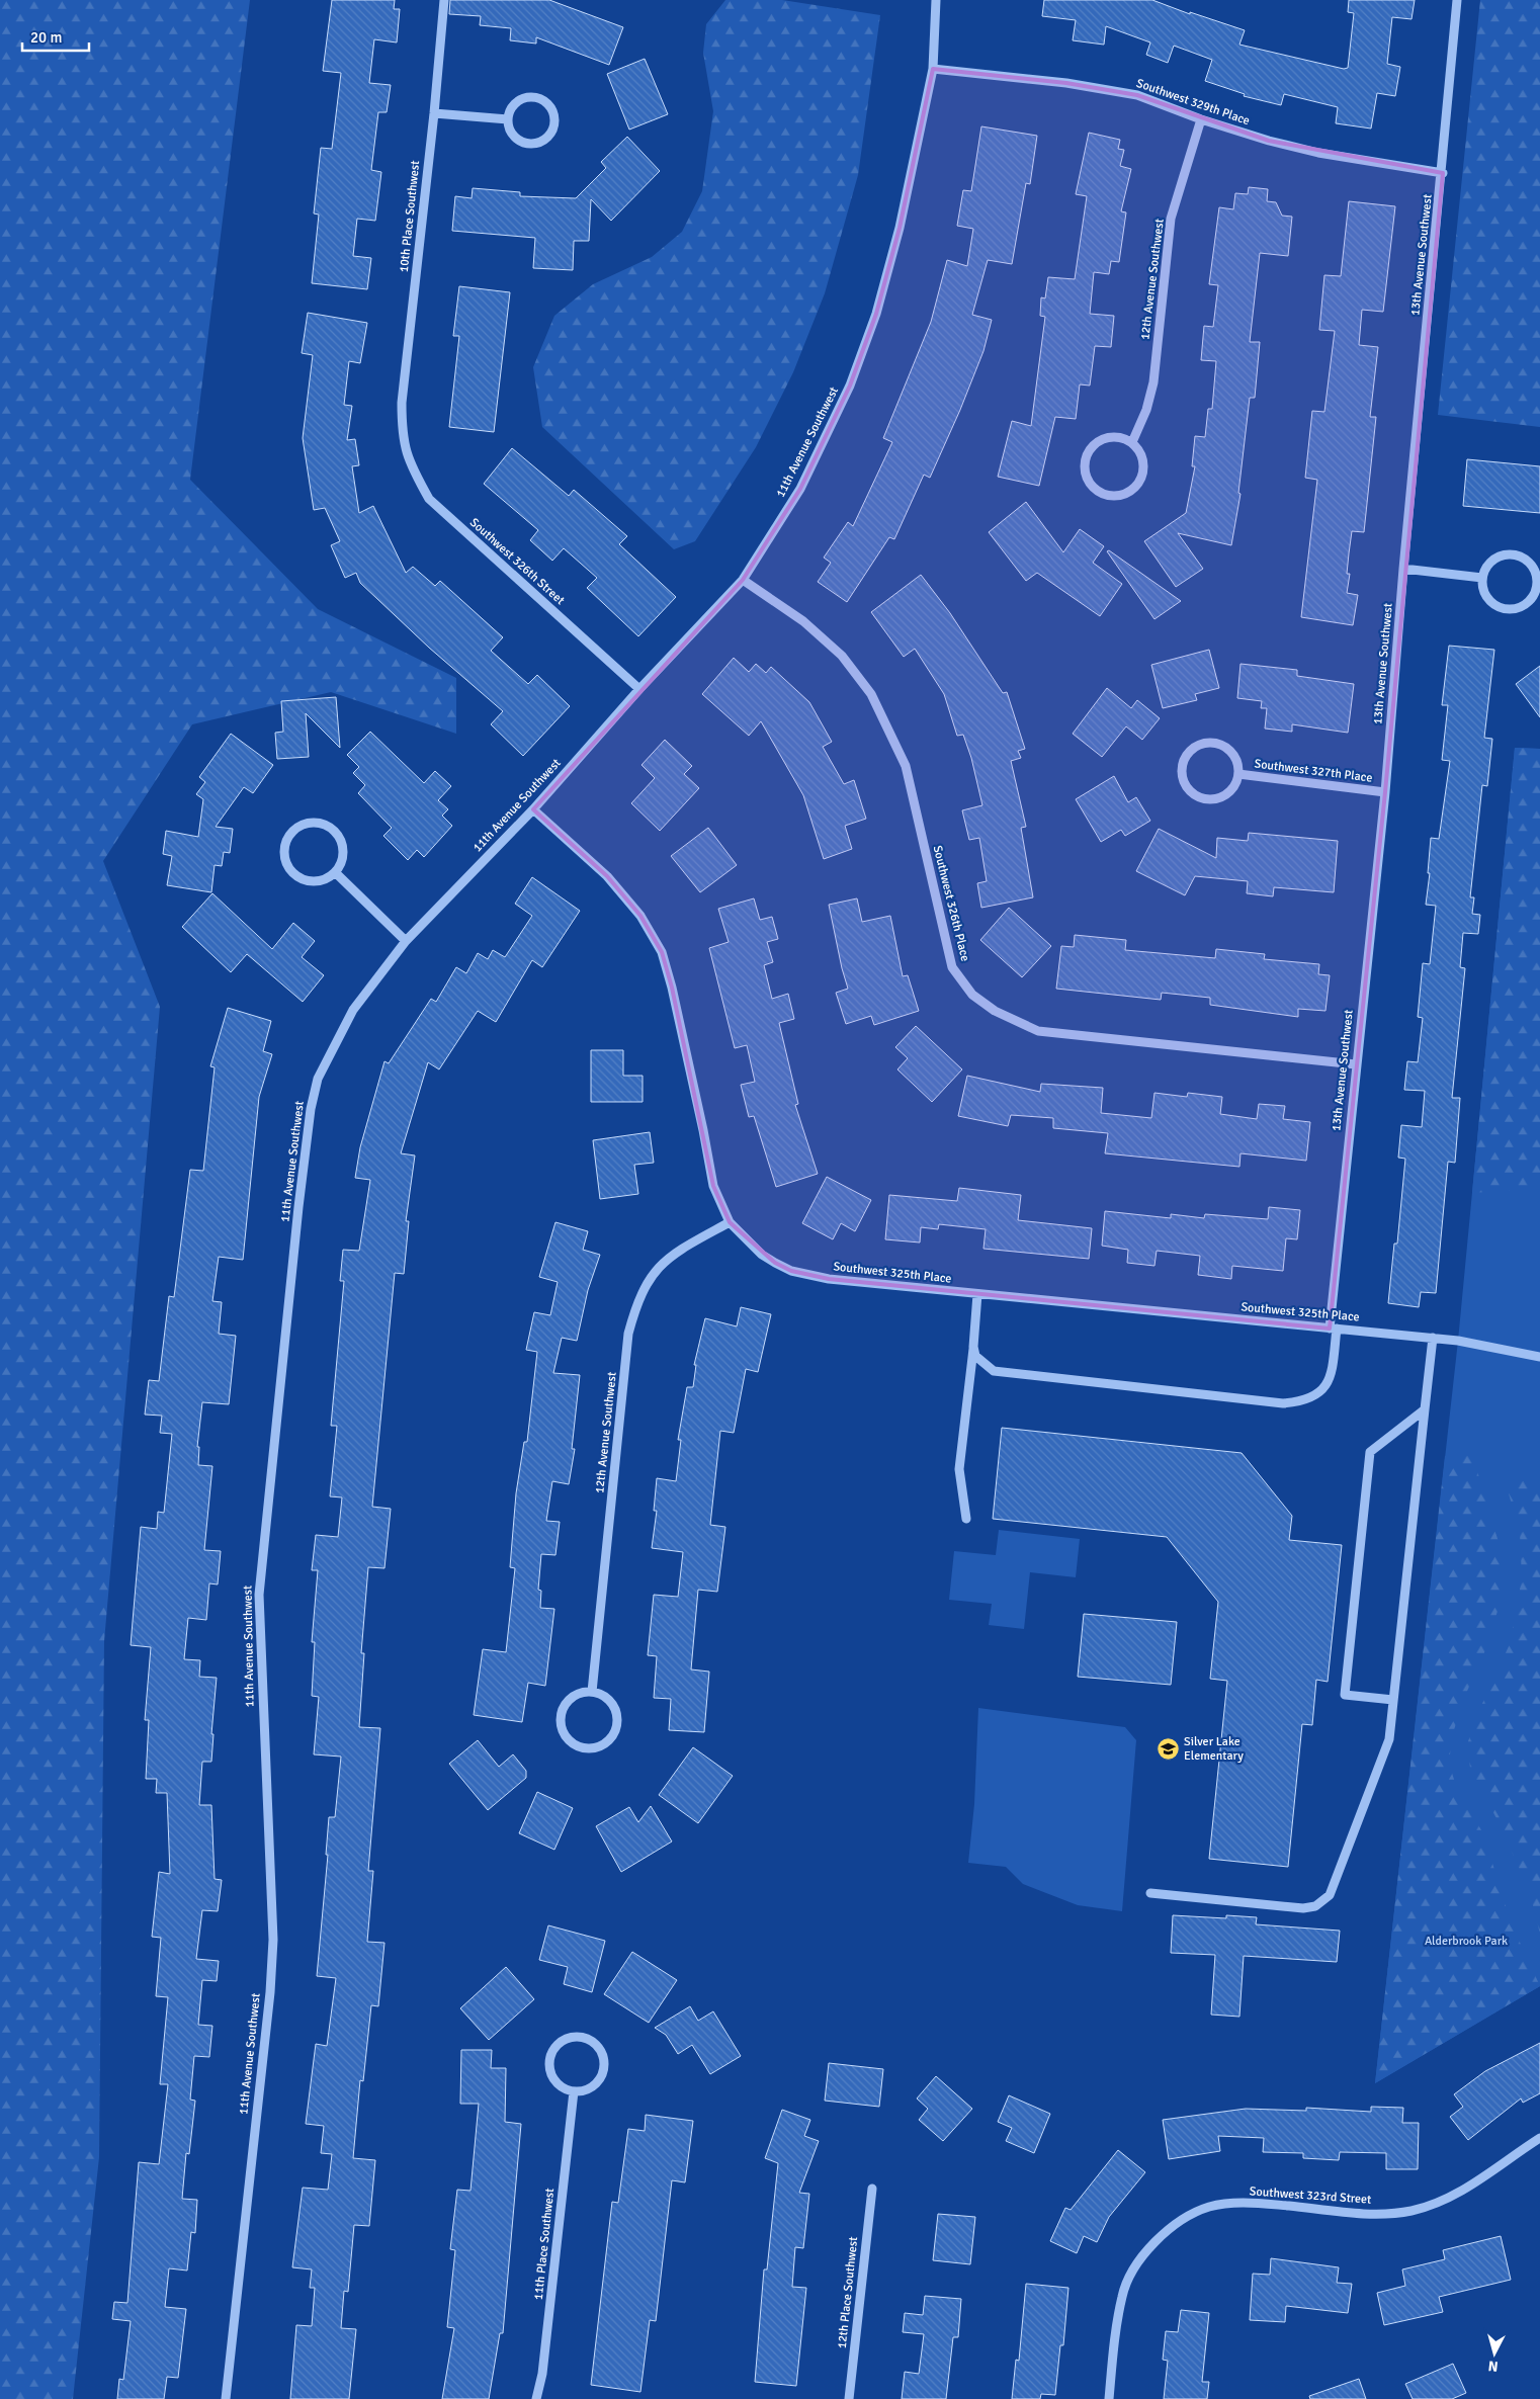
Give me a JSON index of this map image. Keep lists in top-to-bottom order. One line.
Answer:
{"streets":{"street":["Southwest 329th Place","10th Place Southwest","13th Avenue Southwest","12th Avenue Southwest","11th Avenue Southwest","Southwest 326th Street","Southwest 327th Place","Southwest 326th Place","Southwest 325th Place","Southwest 323rd Street","11th Place Southwest","12th Place Southwest"]},"crossings":[["Southwest 329th Place","13th Avenue Southwest"],["Southwest 329th Place","12th Avenue Southwest"],["Southwest 329th Place","11th Avenue Southwest"],["10th Place Southwest","Southwest 326th Street"],["13th Avenue Southwest","Southwest 327th Place"],["13th Avenue Southwest","Southwest 326th Place"],["13th Avenue Southwest","Southwest 325th Place"],["12th Avenue Southwest","Southwest 325th Place"],["11th Avenue Southwest","Southwest 326th Street"],["11th Avenue Southwest","Southwest 326th Place"],["11th Avenue Southwest","Southwest 325th Place"]],"parks":["Alderbrook Park"],"places":{"school or university":["Silver Lake Elementary"]},"scale_bar":"20 m","north":"bottom"}
